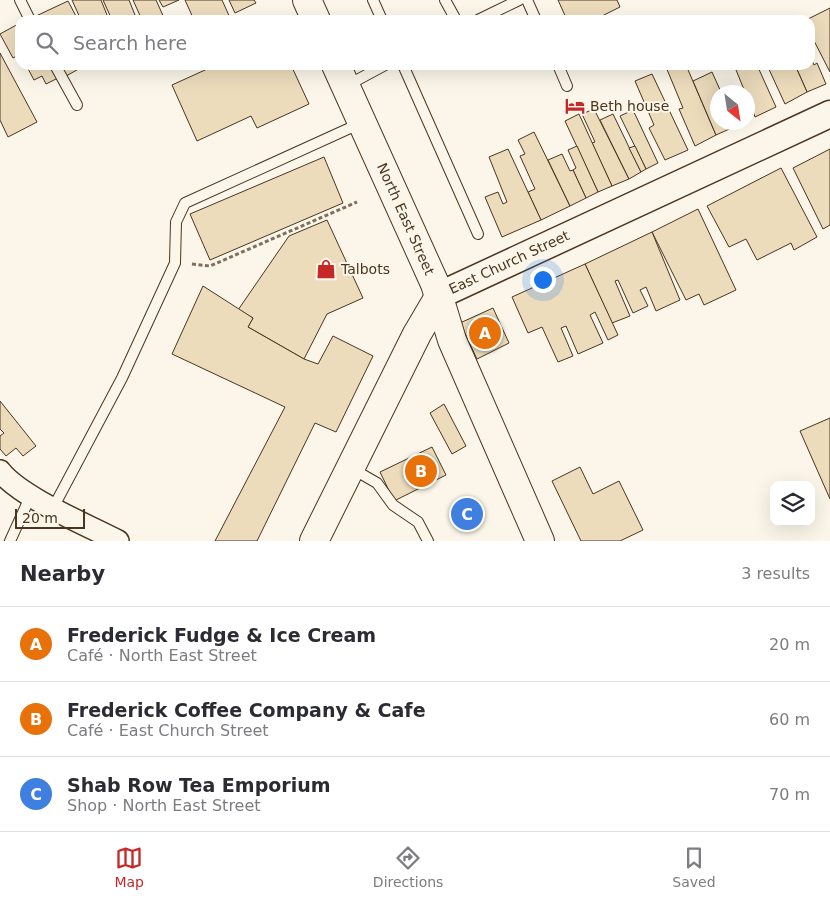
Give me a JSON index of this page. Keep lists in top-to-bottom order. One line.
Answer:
{"streets":{"main road":["North East Street","East Church Street"]},"crossings":[["North East Street","East Church Street"]],"places":{"hotel":["Beth house"],"shop":["Talbots"]},"scale_bar":"20 m","north":"bottom right","page":{"search":"Search here","pins":["A","B","C"],"scale":"20 m","heading":["Nearby","3 results"],"list":[{"mark":"A","name":"Frederick Fudge & Ice Cream","note":"Café · North East Street","value":"20 m"},{"mark":"B","name":"Frederick Coffee Company & Cafe","note":"Café · East Church Street","value":"60 m"},{"mark":"C","name":"Shab Row Tea Emporium","note":"Shop · North East Street","value":"70 m"}],"nav":["Map","Directions","Saved"]}}
